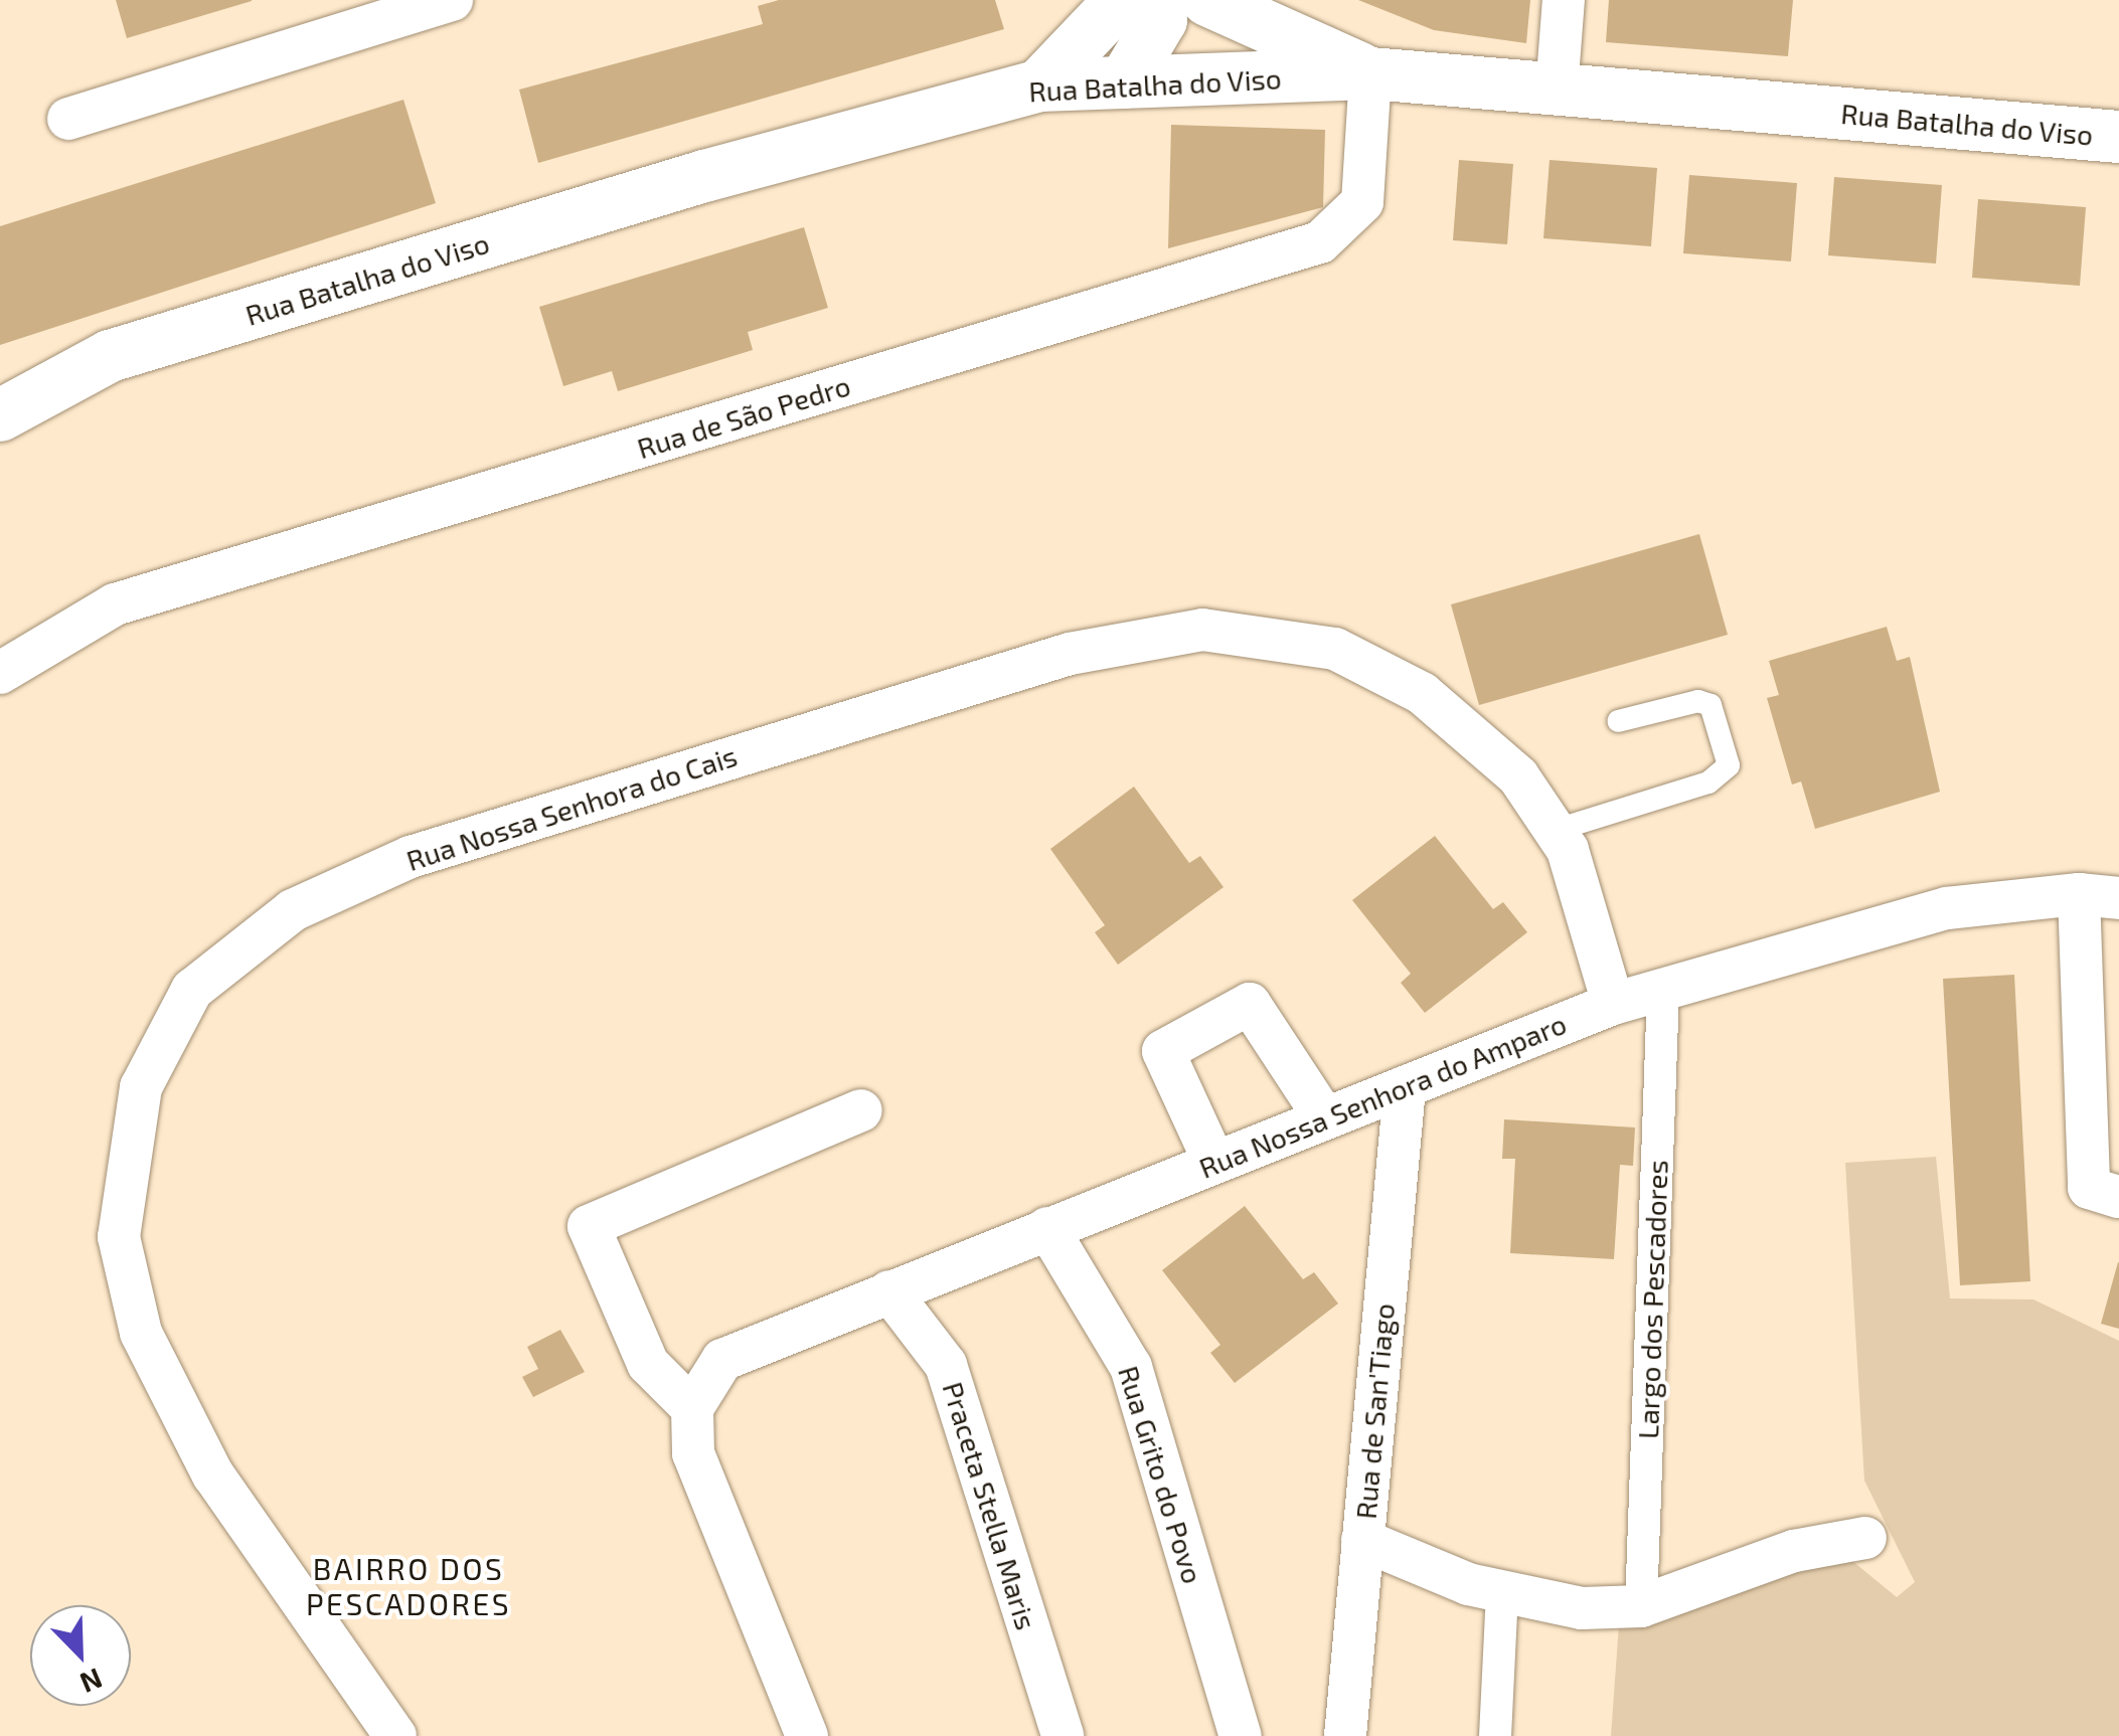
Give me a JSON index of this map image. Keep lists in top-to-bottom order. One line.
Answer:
{"streets":{"street":["Rua Batalha do Viso","Rua de São Pedro","Rua Nossa Senhora do Cais","Rua Nossa Senhora do Amparo","Largo dos Pescadores","Rua de San'Tiago","Rua Grito do Povo","Praceta Stella Maris"]},"crossings":[["Rua Batalha do Viso","Rua de São Pedro"],["Rua Nossa Senhora do Cais","Rua Nossa Senhora do Amparo"],["Rua Nossa Senhora do Amparo","Largo dos Pescadores"],["Rua Nossa Senhora do Amparo","Rua de San'Tiago"],["Rua Nossa Senhora do Amparo","Rua Grito do Povo"],["Rua Nossa Senhora do Amparo","Praceta Stella Maris"]],"districts":["BAIRRO DOS PESCADORES"],"north":"bottom right"}
